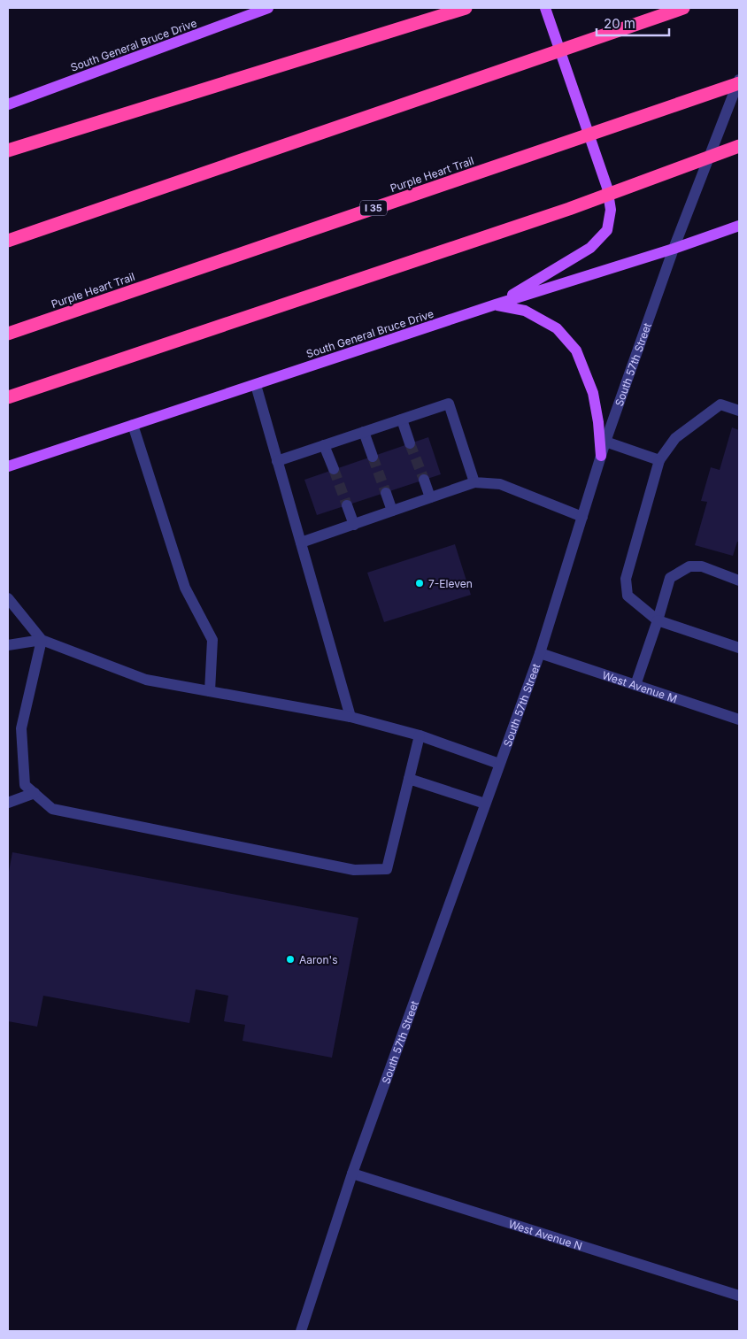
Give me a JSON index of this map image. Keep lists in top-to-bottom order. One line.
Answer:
{"streets":{"highway":["Purple Heart Trail","I 35"],"main road":["South General Bruce Drive"],"street":["South 57th Street","West Avenue M","West Avenue N"]},"crossings":[["South General Bruce Drive","South 57th Street"],["South 57th Street","West Avenue M"],["South 57th Street","West Avenue N"]],"places":["7-Eleven","Aaron's"],"scale_bar":"20 m"}
